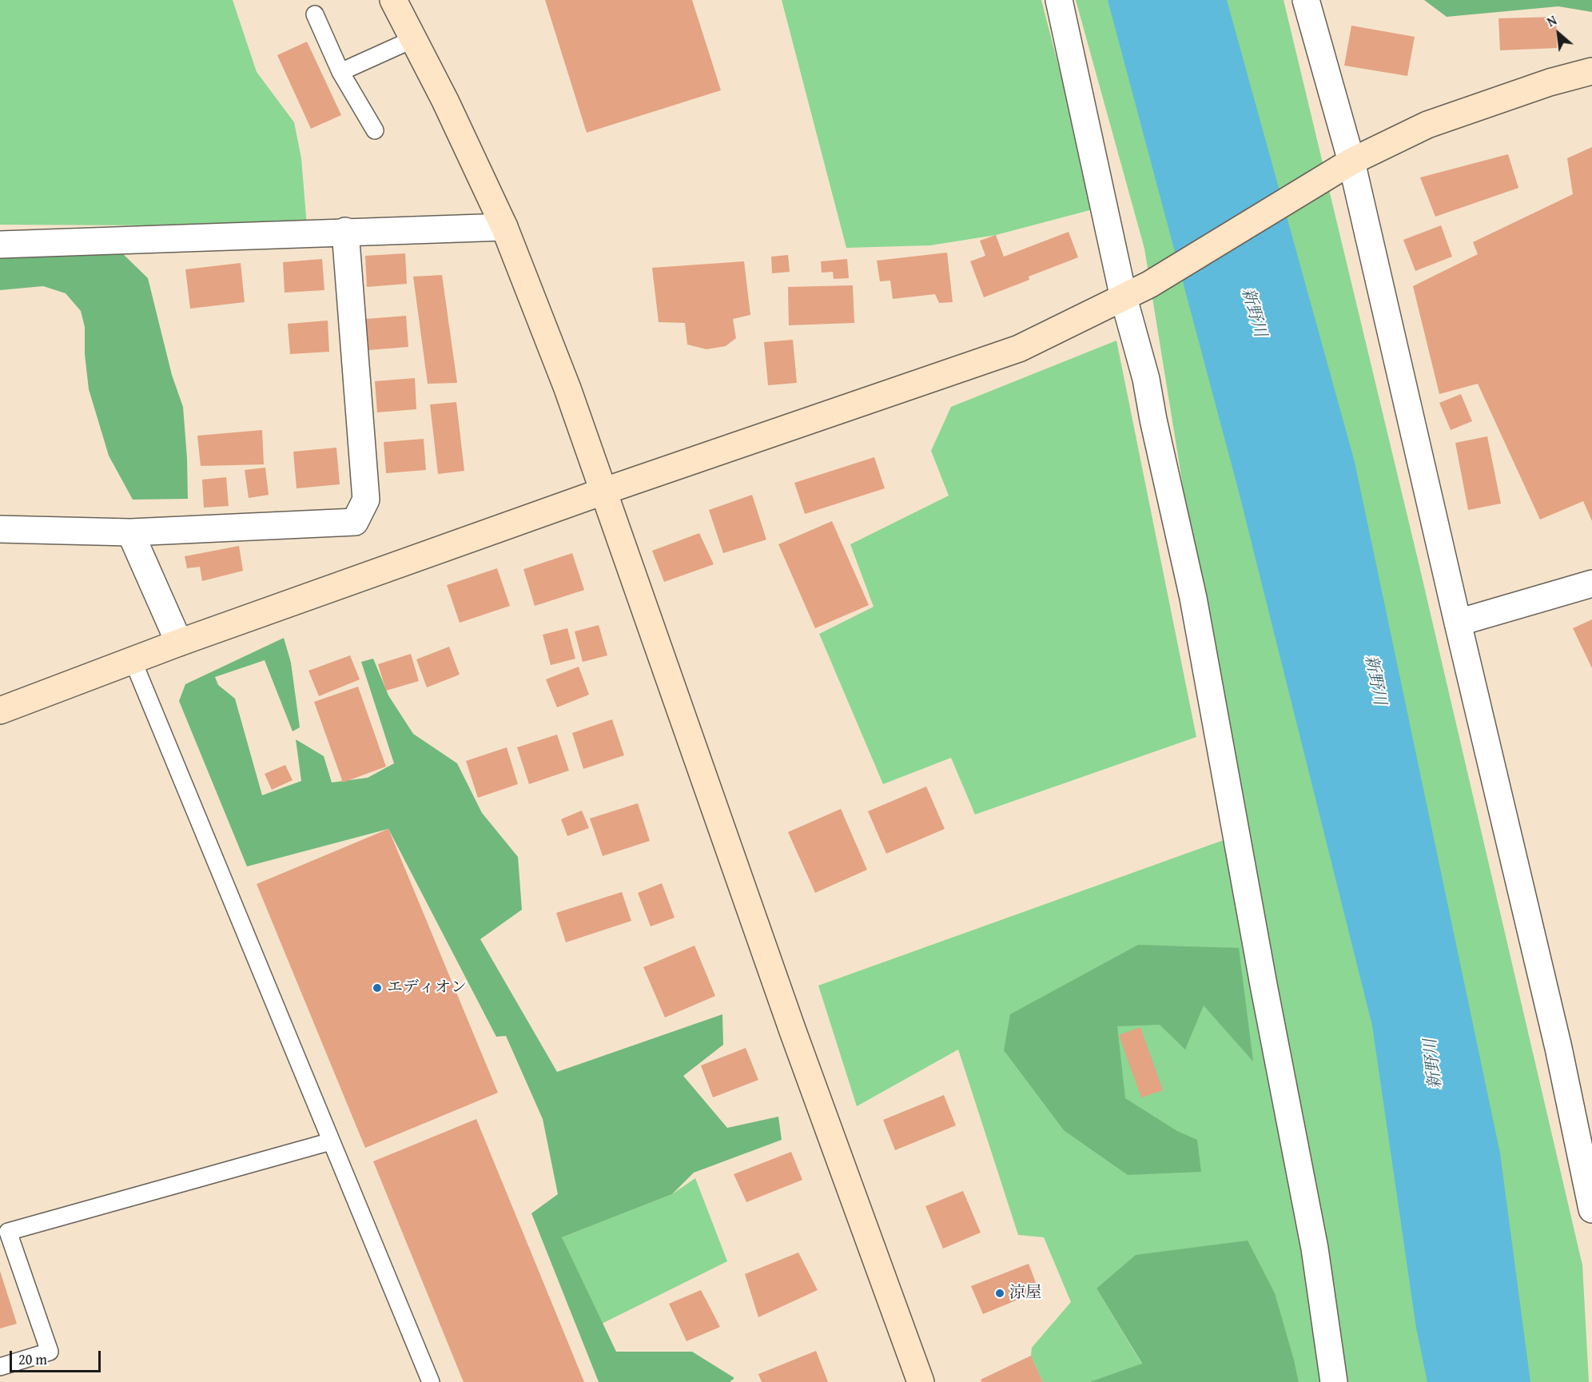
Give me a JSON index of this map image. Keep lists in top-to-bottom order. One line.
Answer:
{"water":["新野川"],"places":["エディオン","涼屋"],"scale_bar":"20 m","north":"top left"}
